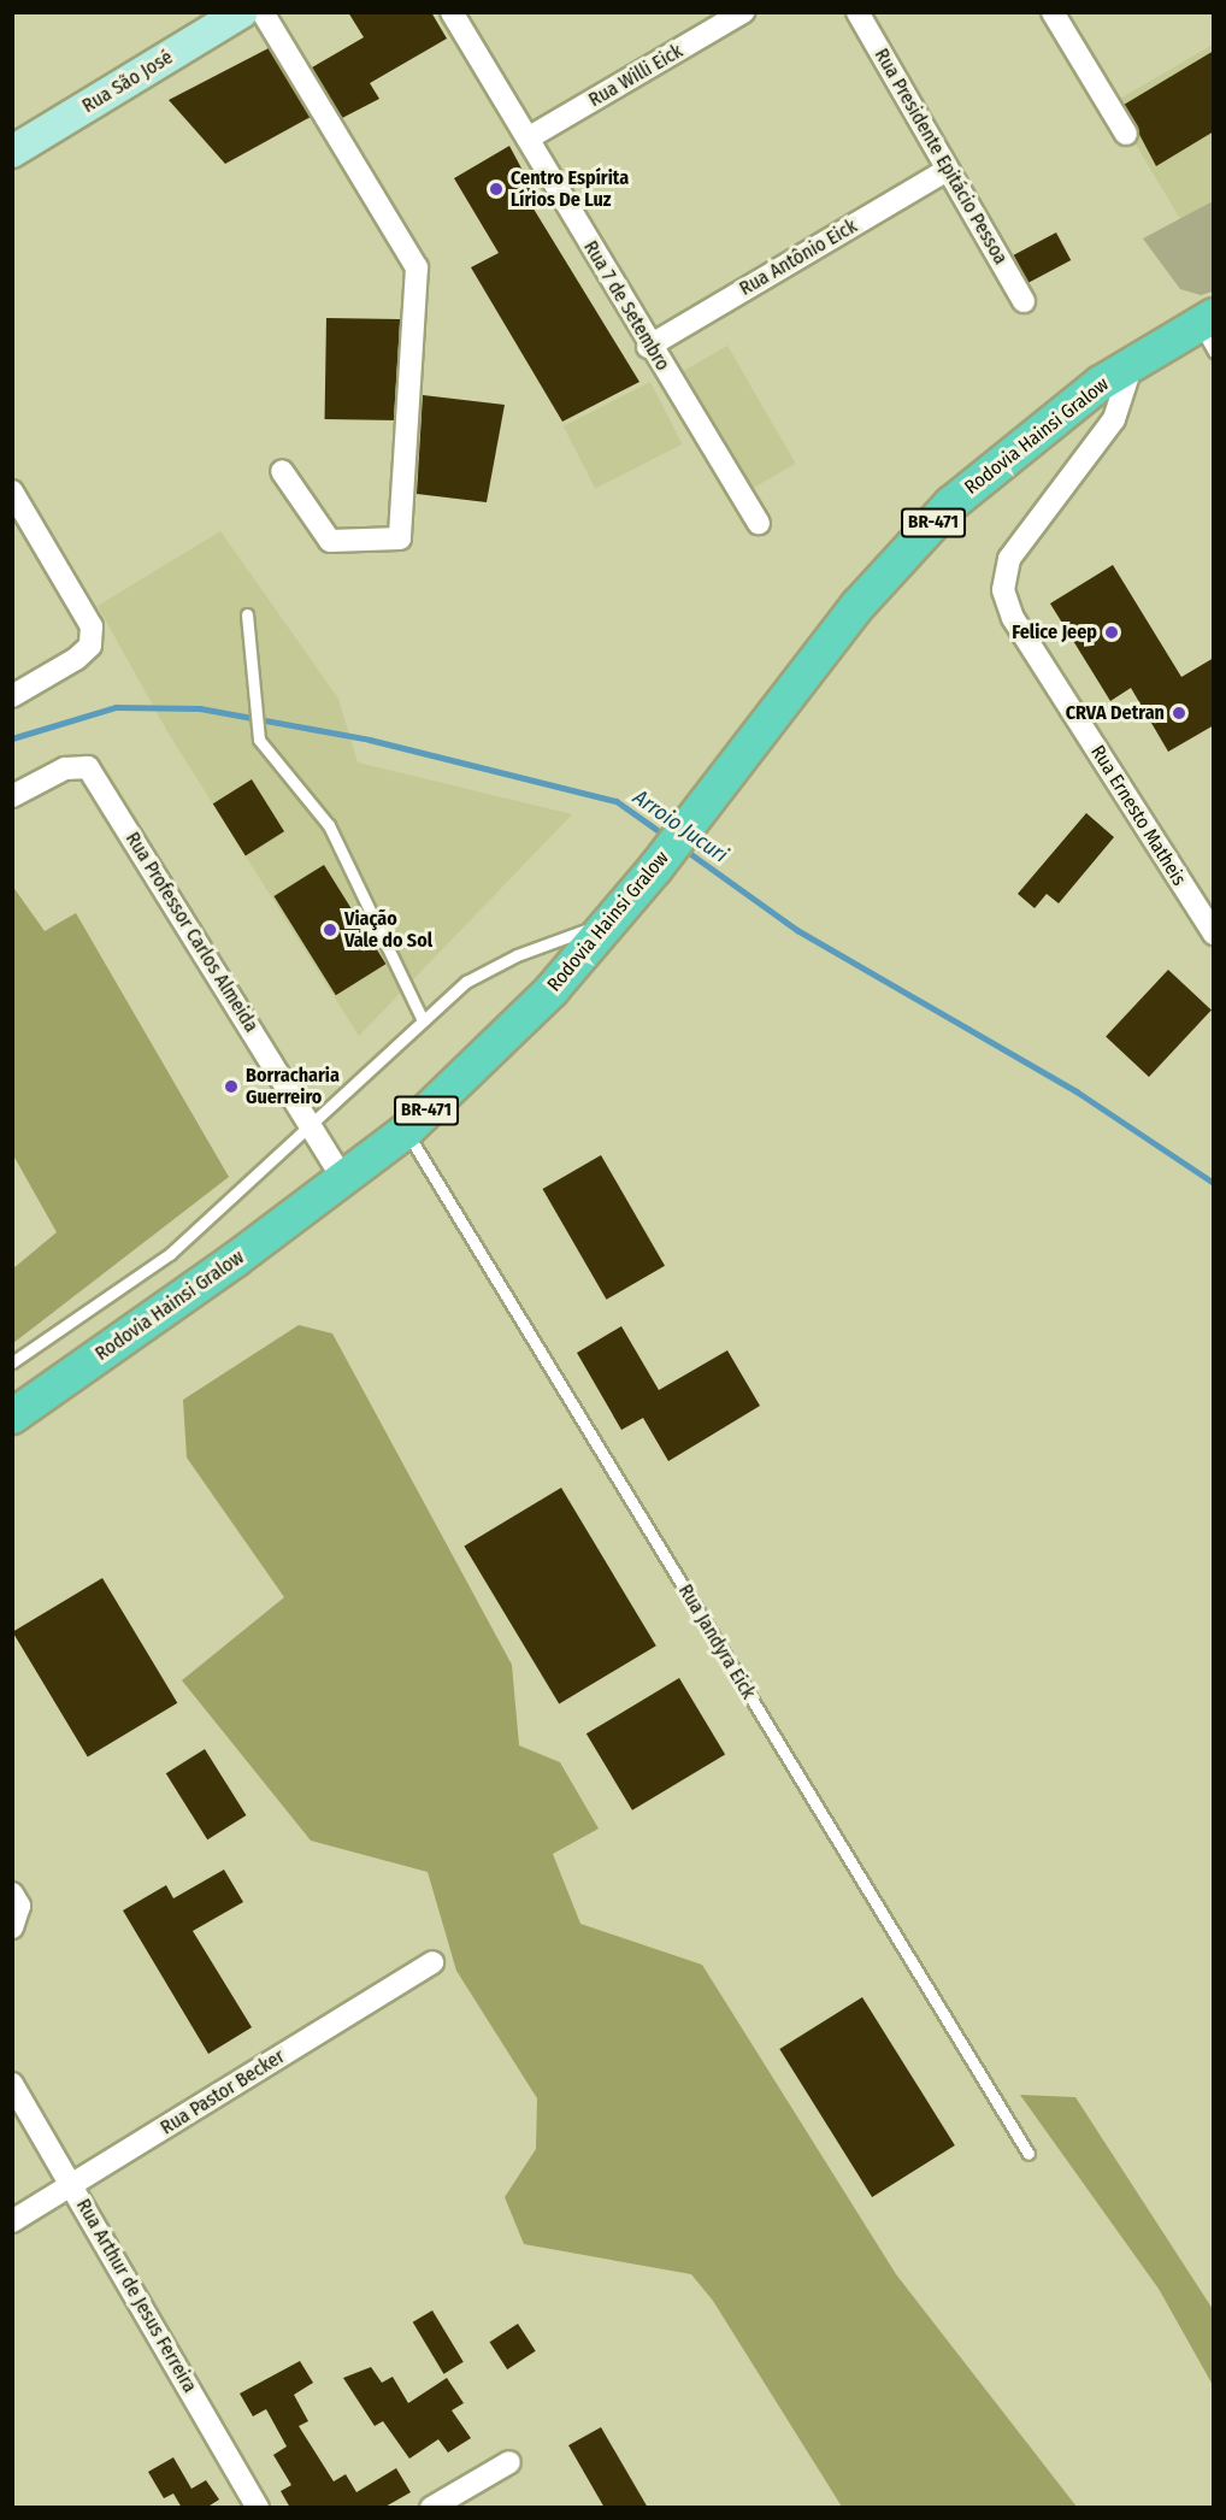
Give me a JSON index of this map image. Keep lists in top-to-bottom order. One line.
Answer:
{"streets":{"main road":["Rua São José","Rodovia Hainsi Gralow","BR-471"],"street":["Rua Willi Eick","Rua Presidente Epitácio Pessoa","Rua Antônio Eick","Rua 7 de Setembro","Rua Ernesto Matheis","Rua Professor Carlos Almeida","Rua Pastor Becker","Rua Arthur de Jesus Ferreira"],"lane":["Rua Jandyra Eick"]},"crossings":[["Rua Willi Eick","Rua 7 de Setembro"],["Rua Presidente Epitácio Pessoa","Rua Antônio Eick"],["Rua Antônio Eick","Rua 7 de Setembro"],["Rodovia Hainsi Gralow","Rua Ernesto Matheis"],["Rodovia Hainsi Gralow","Rua Professor Carlos Almeida"],["Rodovia Hainsi Gralow","Rua Jandyra Eick"],["Rua Pastor Becker","Rua Arthur de Jesus Ferreira"]],"water":["Arroio Jucuri"],"places":["Centro Espírita Lírios De Luz","Felice Jeep","CRVA Detran","Viação Vale do Sol","Borracharia Guerreiro"]}
